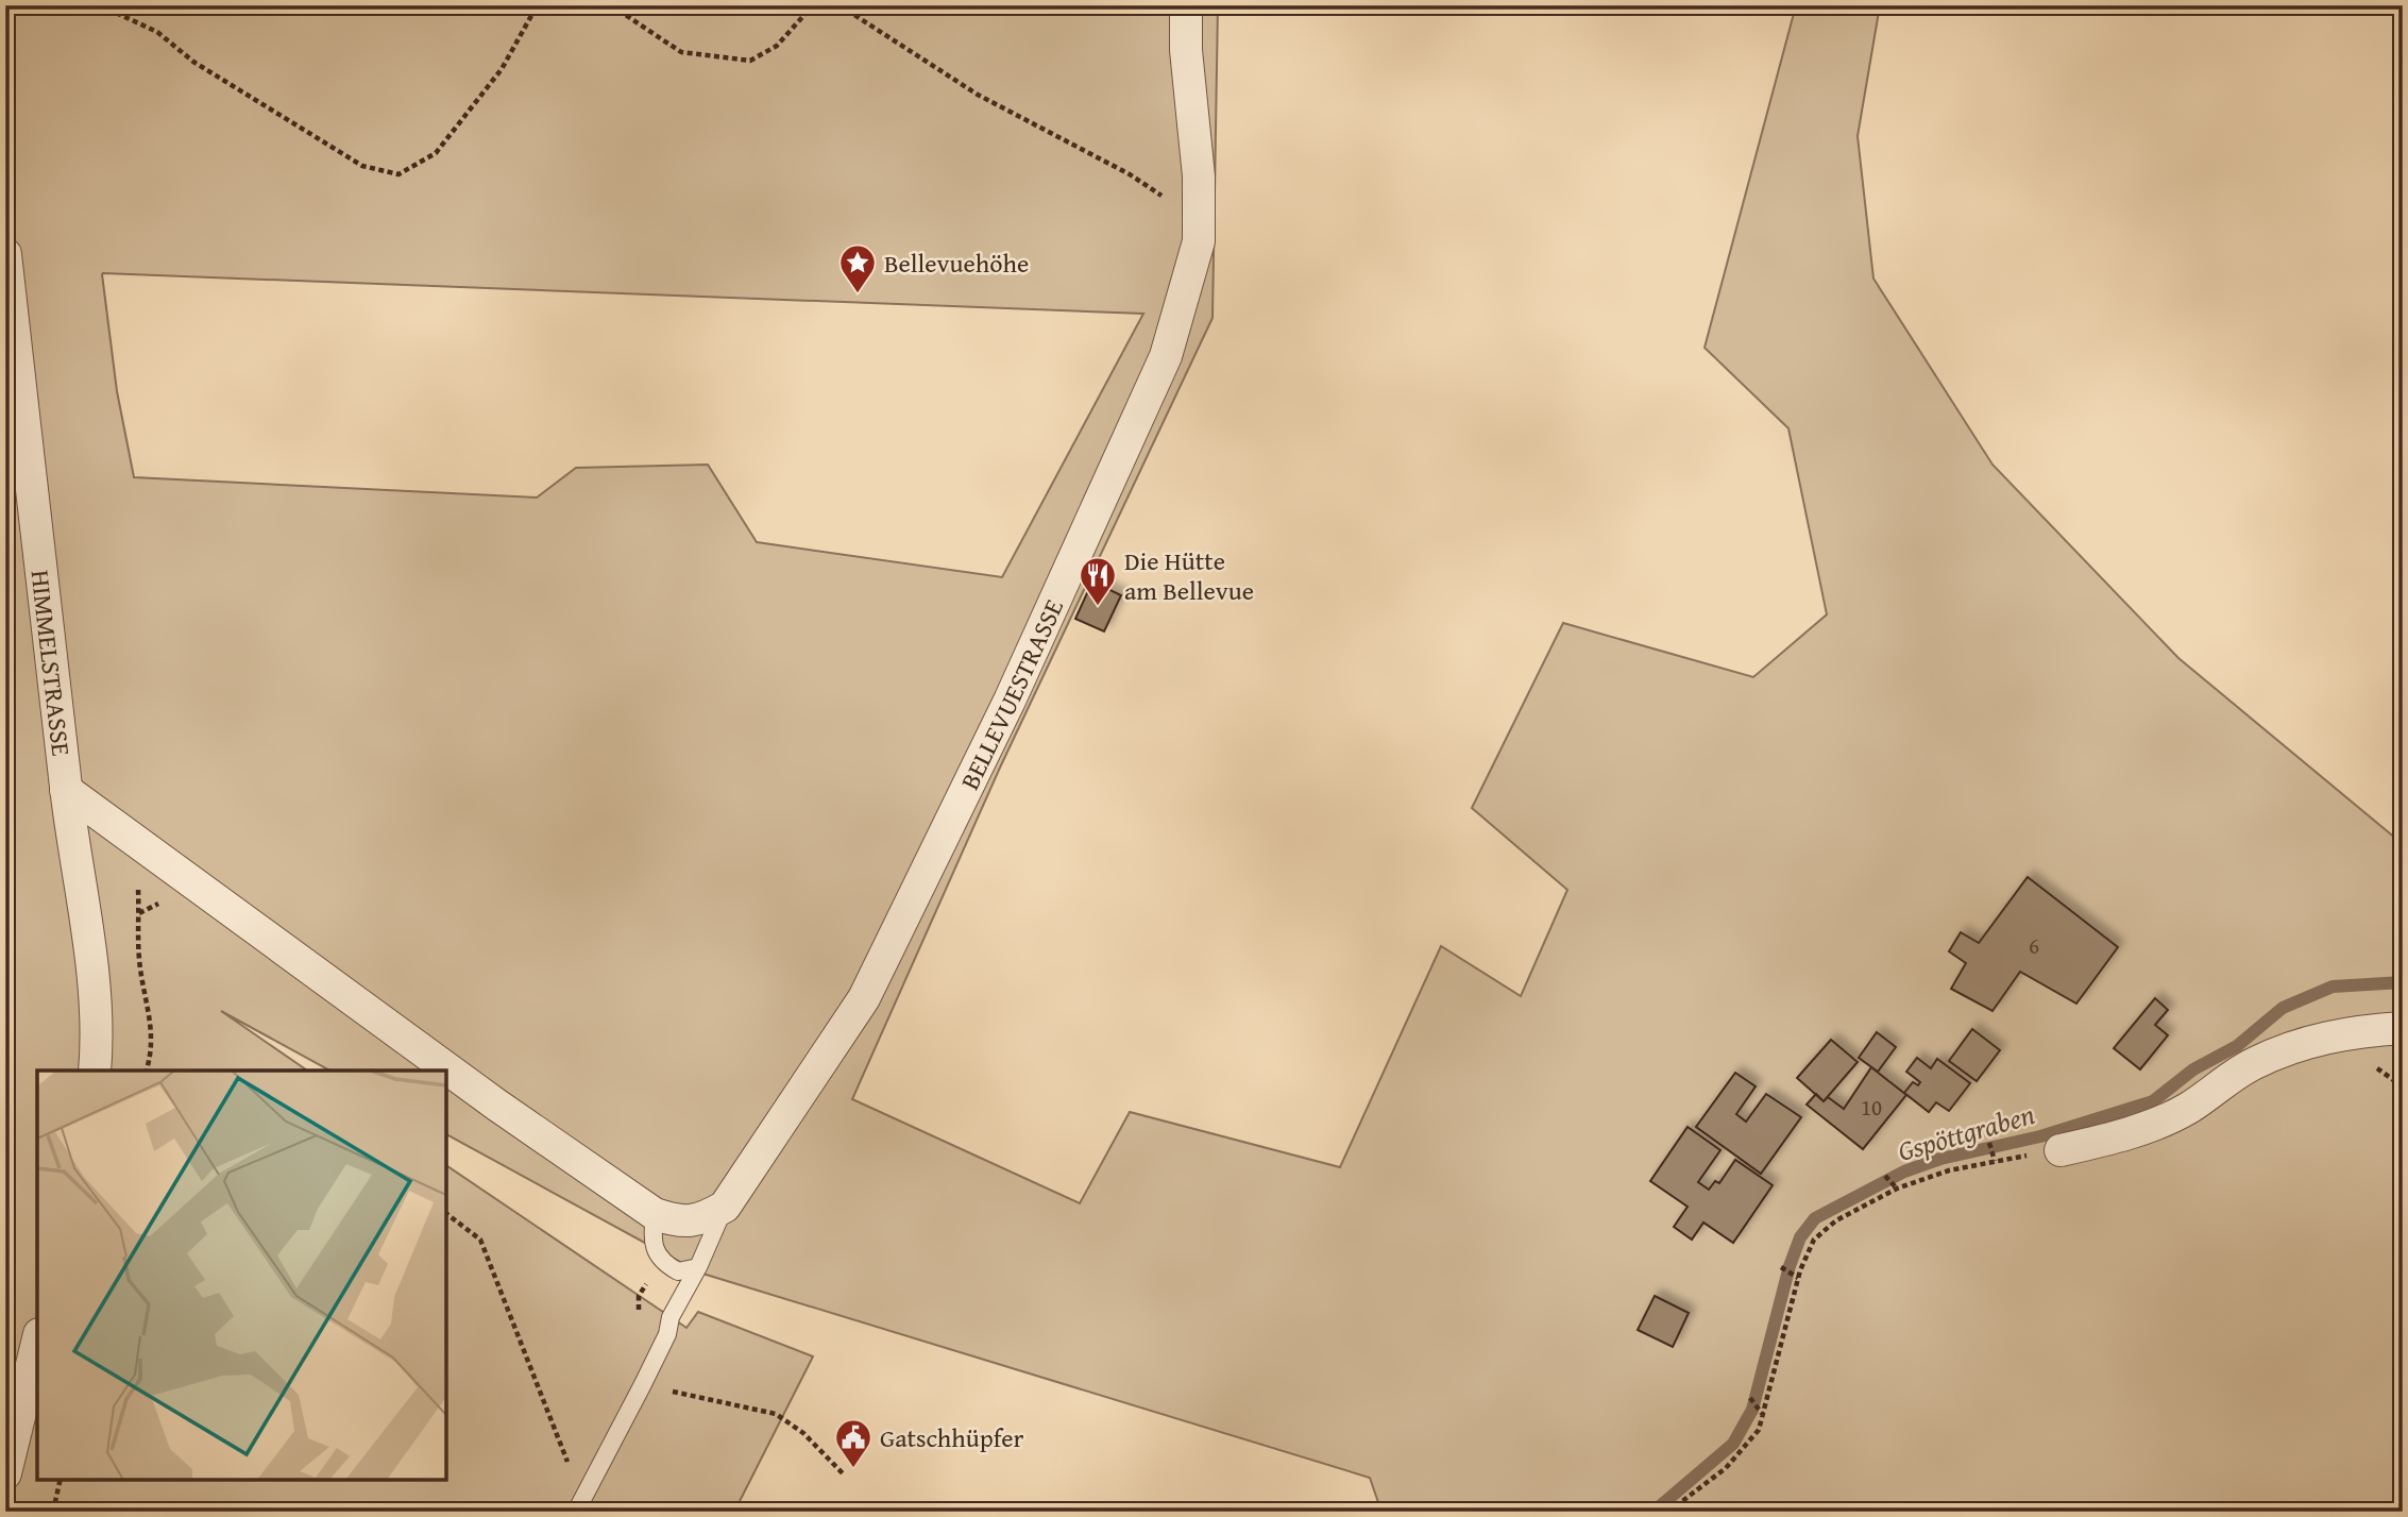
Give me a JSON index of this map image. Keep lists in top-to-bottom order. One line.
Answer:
{"streets":{"street":["HIMMELSTRASSE","BELLEVUESTRASSE"]},"water":["Gspöttgraben"],"places":{"place":["Bellevuehöhe"],"restaurant":["Die Hütte am Bellevue"],"public building":["Gatschhüpfer"]},"house_numbers":["6","10"]}
